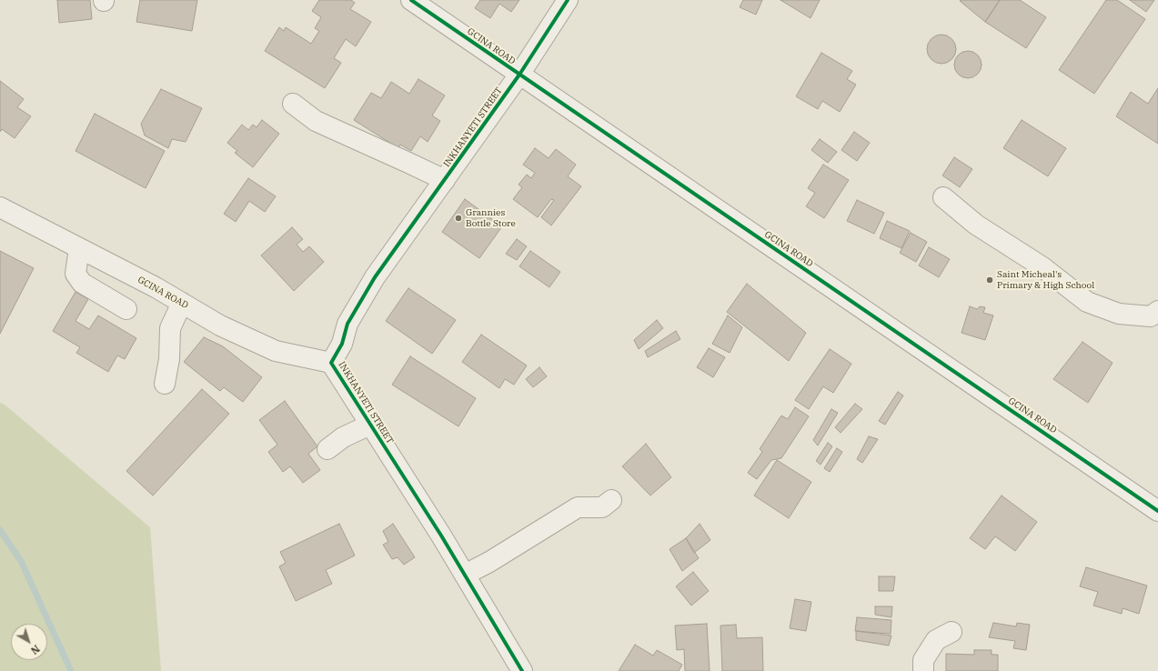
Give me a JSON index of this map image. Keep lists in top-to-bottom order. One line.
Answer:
{"streets":{"street":["GCINA ROAD","INKHANYETI STREET"]},"crossings":[["GCINA ROAD","INKHANYETI STREET"]],"places":["Grannies Bottle Store","Saint Micheal's Primary & High School"],"north":"bottom right"}
